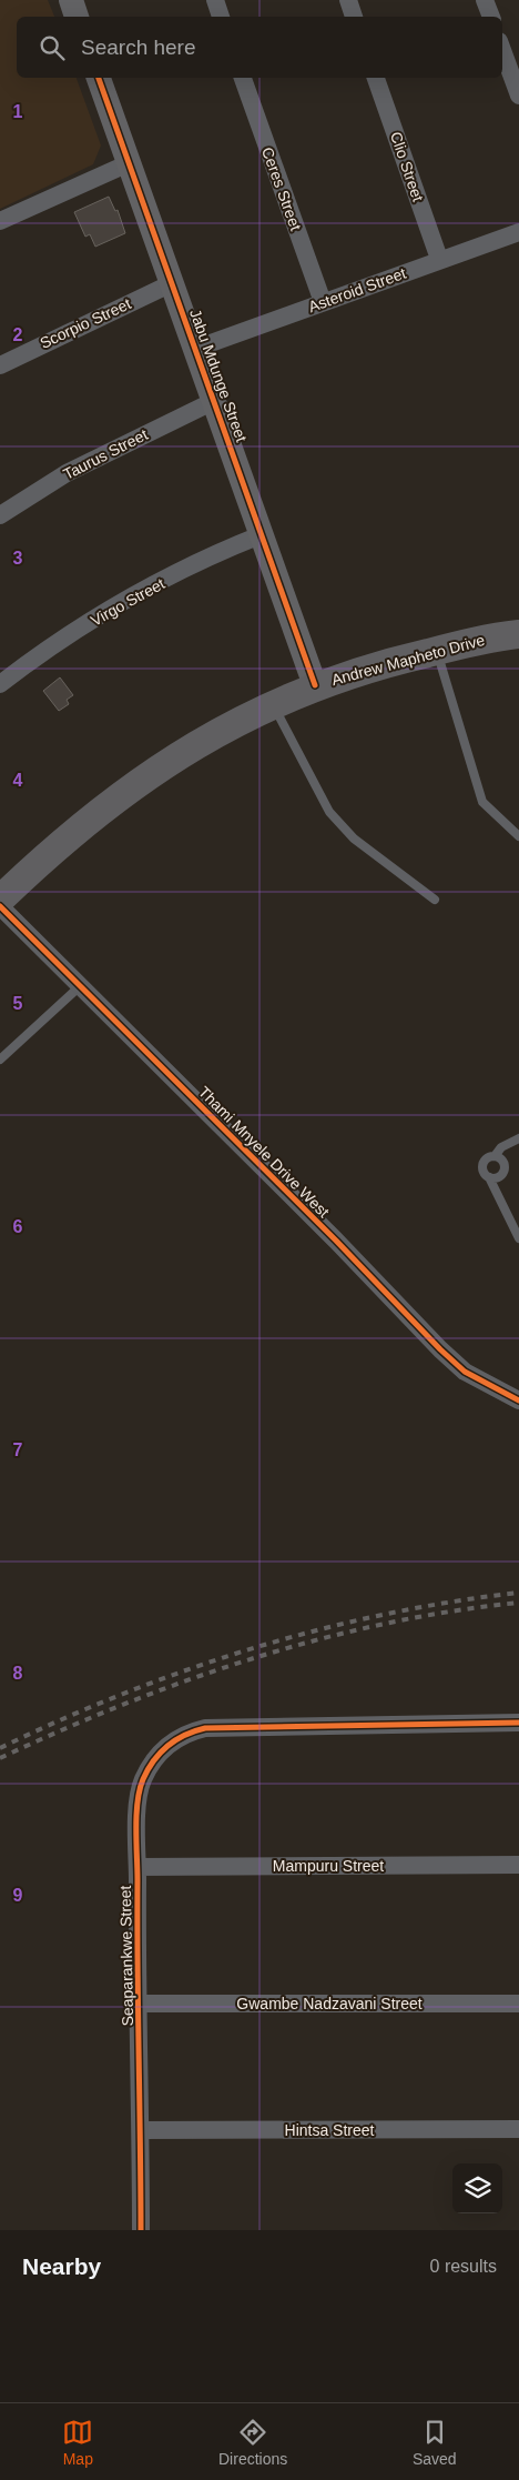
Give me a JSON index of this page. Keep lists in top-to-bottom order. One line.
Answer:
{"streets":{"main road":["Andrew Mapheto Drive"],"street":["Clio Street","Ceres Street","Asteroid Street","Scorpio Street","Jabu Mdunge Street","Taurus Street","Virgo Street","Thami Mnyele Drive West","Mampuru Street","Seaparankwe Street","Gwambe Nadzavani Street","Hintsa Street"]},"crossings":[["Clio Street","Asteroid Street"],["Ceres Street","Asteroid Street"],["Asteroid Street","Jabu Mdunge Street"],["Scorpio Street","Jabu Mdunge Street"],["Jabu Mdunge Street","Taurus Street"],["Jabu Mdunge Street","Virgo Street"],["Jabu Mdunge Street","Andrew Mapheto Drive"],["Mampuru Street","Seaparankwe Street"],["Seaparankwe Street","Gwambe Nadzavani Street"],["Seaparankwe Street","Hintsa Street"]],"page":{"search":"Search here","heading":["Nearby","0 results"],"nav":["Map","Directions","Saved"]},"grid":{"rows":["1","2","3","4","5","6","7","8","9"]}}
